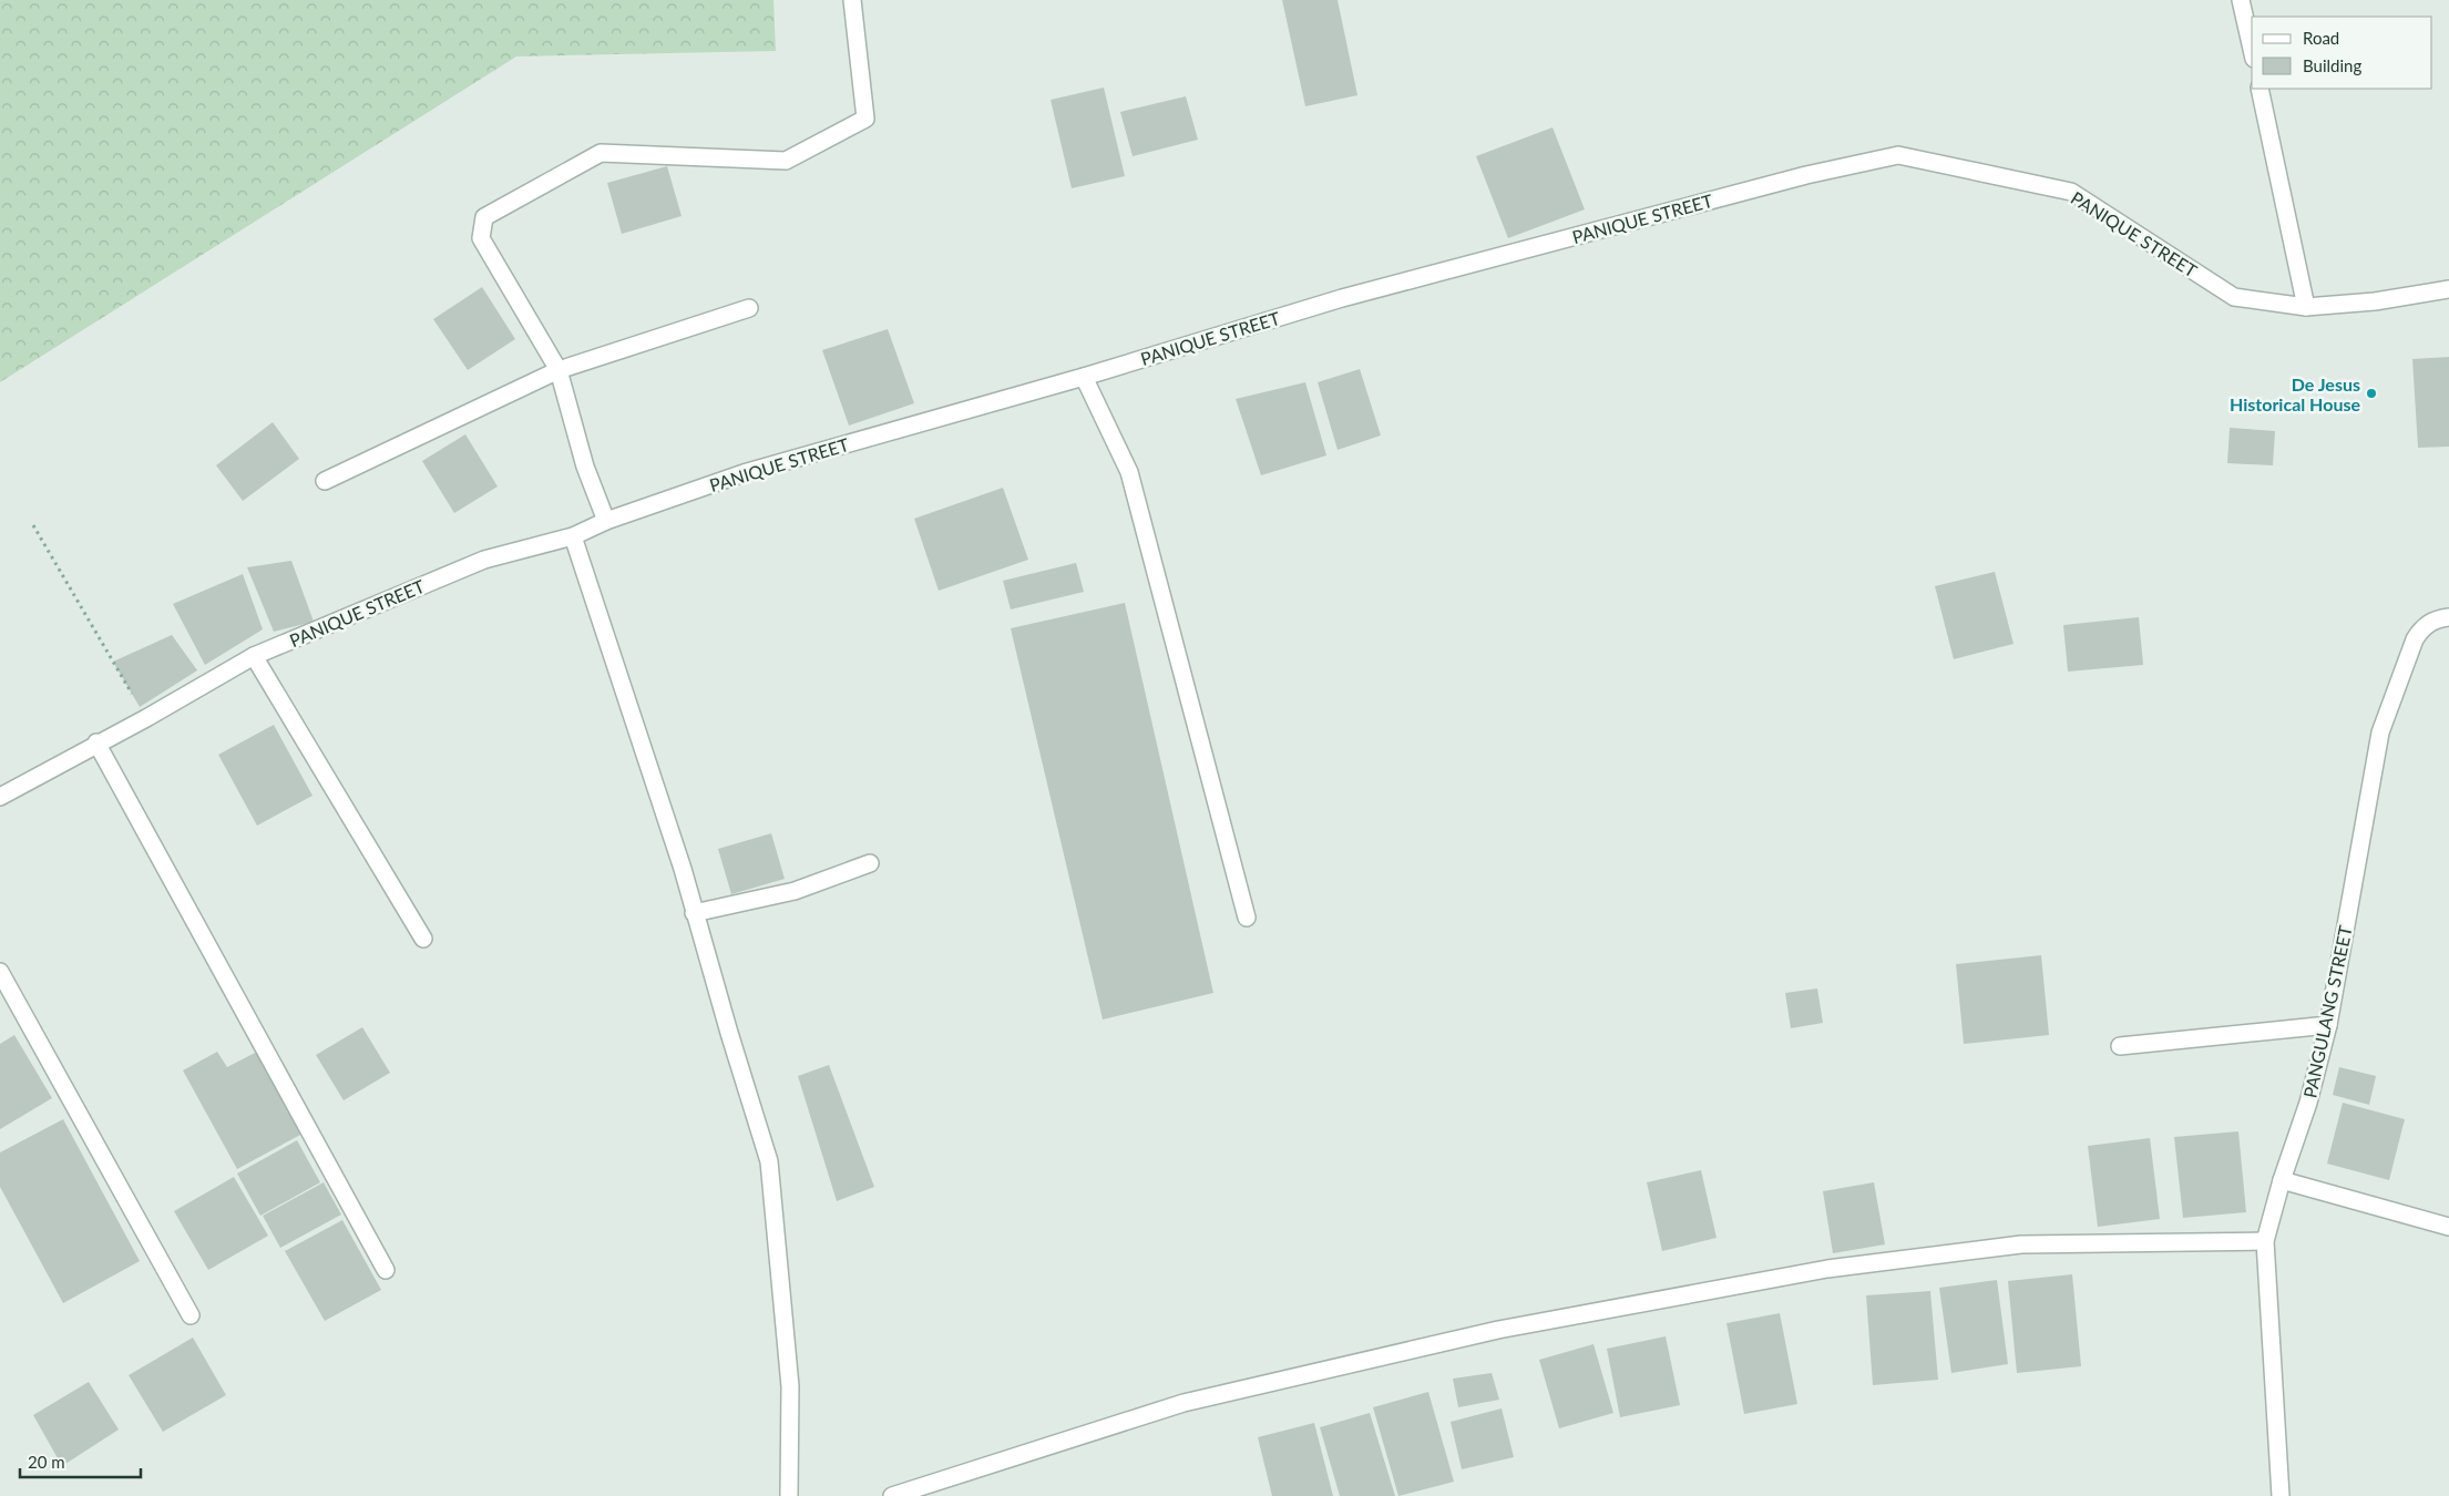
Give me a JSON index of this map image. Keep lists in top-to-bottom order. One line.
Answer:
{"streets":{"street":["PANIQUE STREET","PANGULANG STREET"]},"places":["De Jesus Historical House"],"legend":["Road","Building"],"scale_bar":"20 m"}
